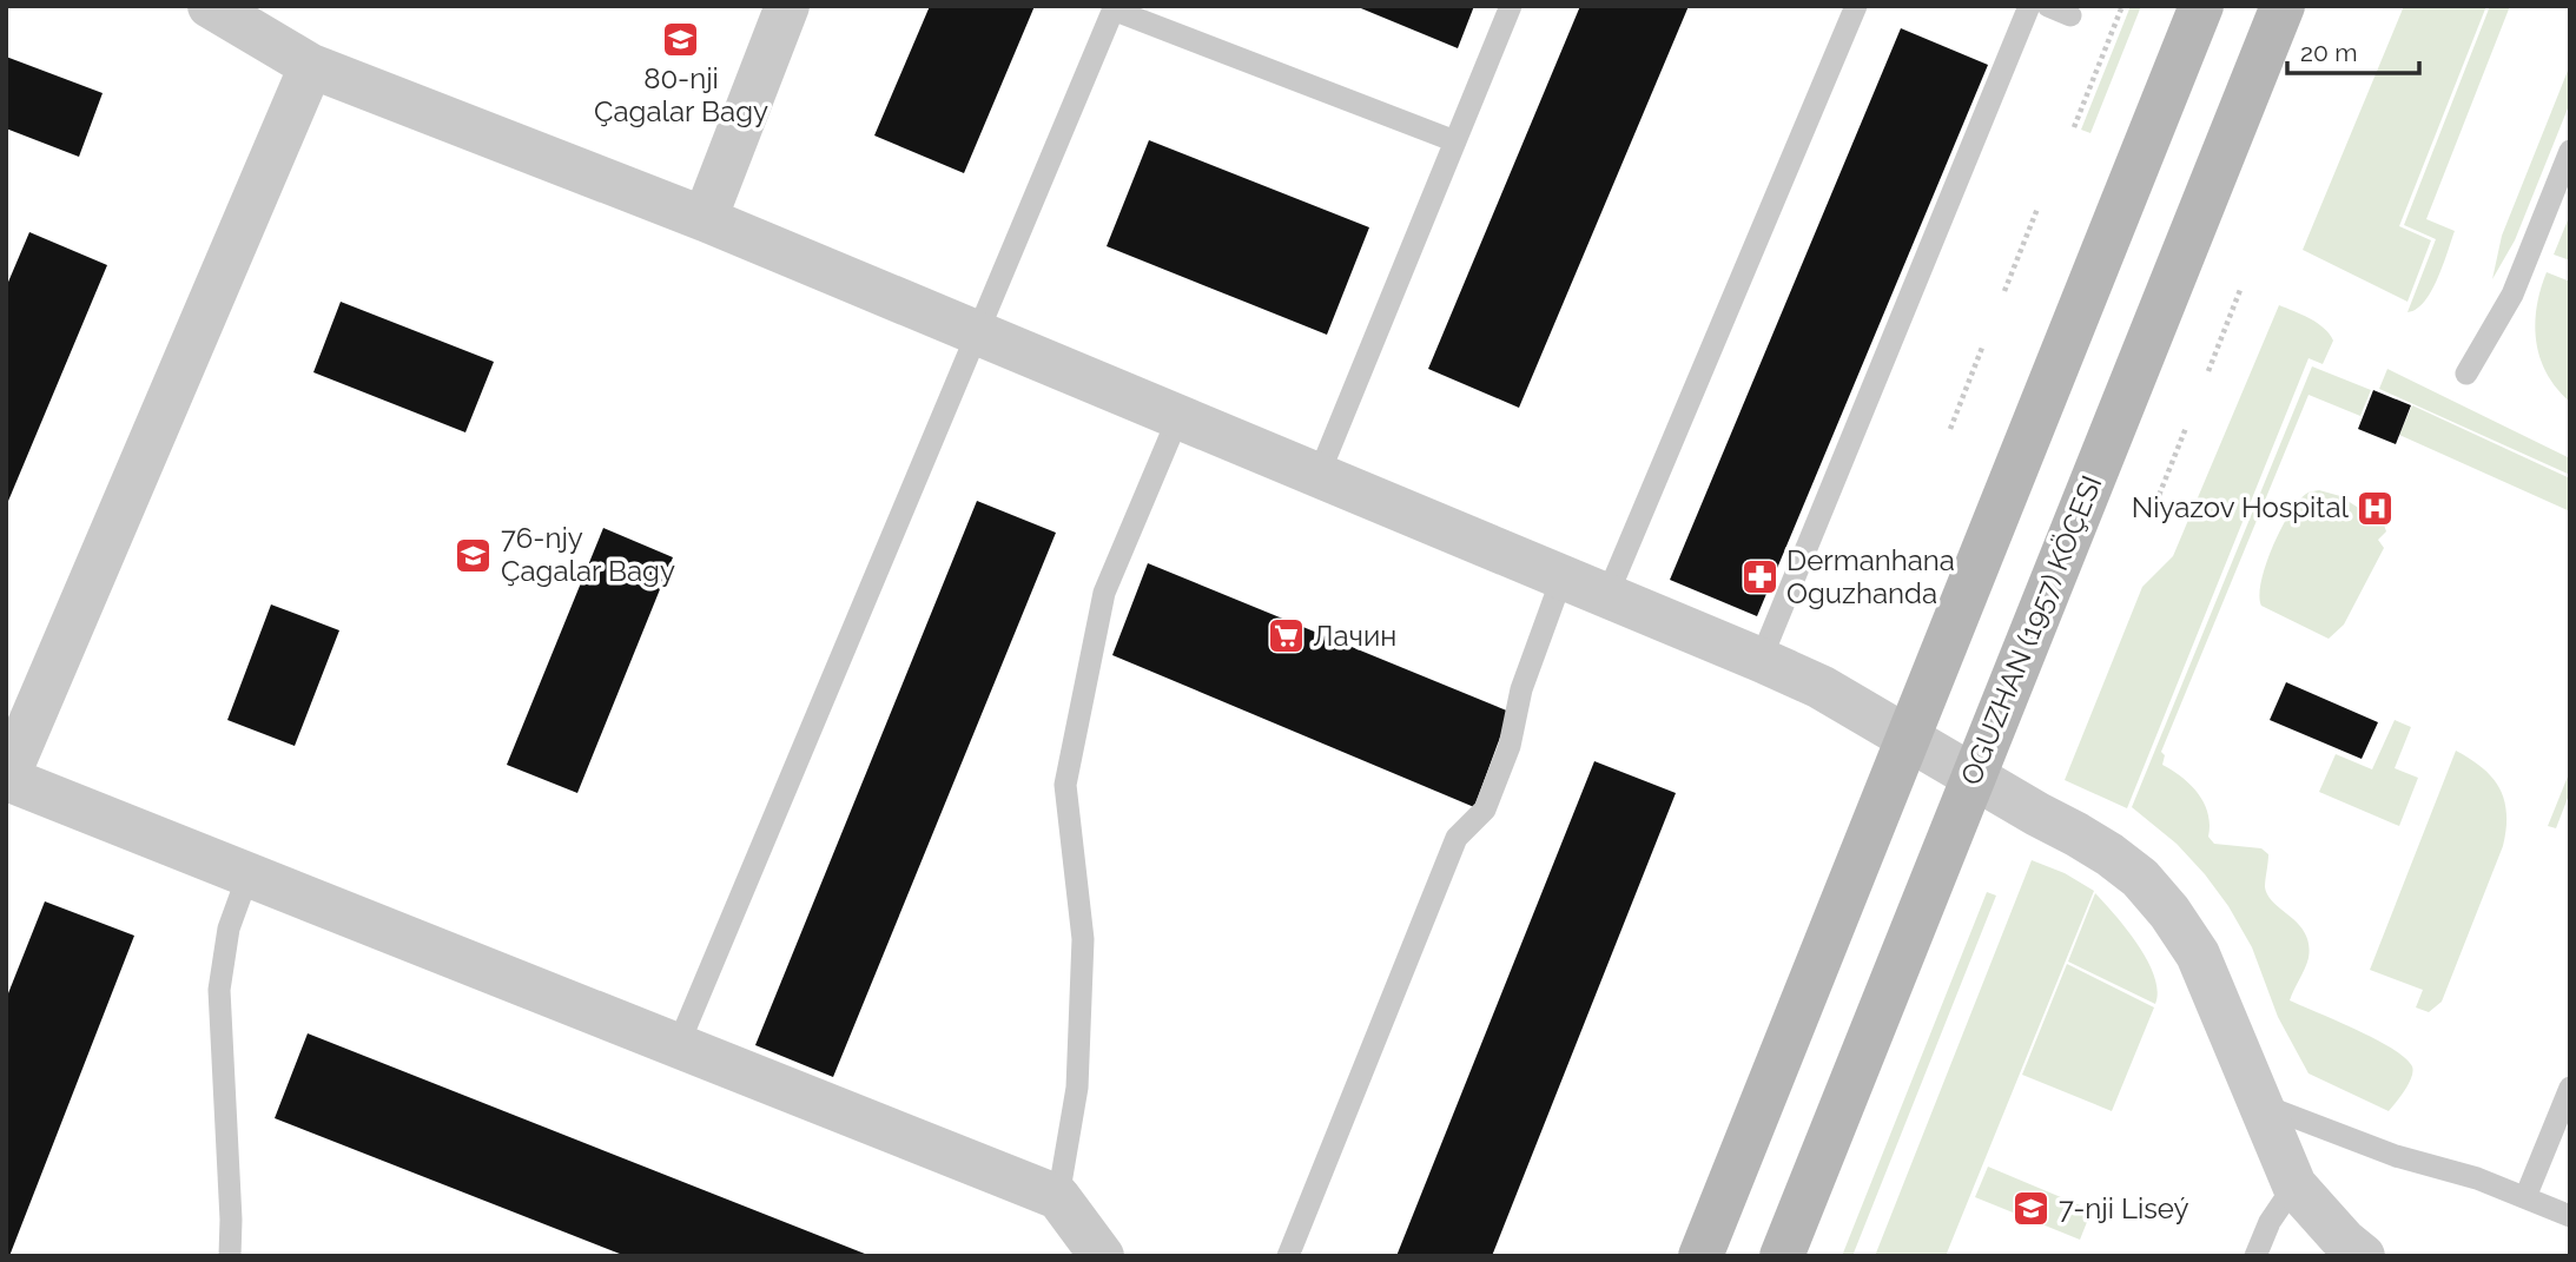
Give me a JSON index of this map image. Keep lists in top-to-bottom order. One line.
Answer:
{"streets":{"main road":["OGUZHAN (1957) KÖÇESI"]},"places":{"school or university":["80-nji Çagalar Bagy","76-njy Çagalar Bagy","7-nji Liseý"],"hospital":["Niyazov Hospital"],"pharmacy":["Dermanhana Oguzhanda"],"supermarket":["Лачин"]},"scale_bar":"20 m"}
